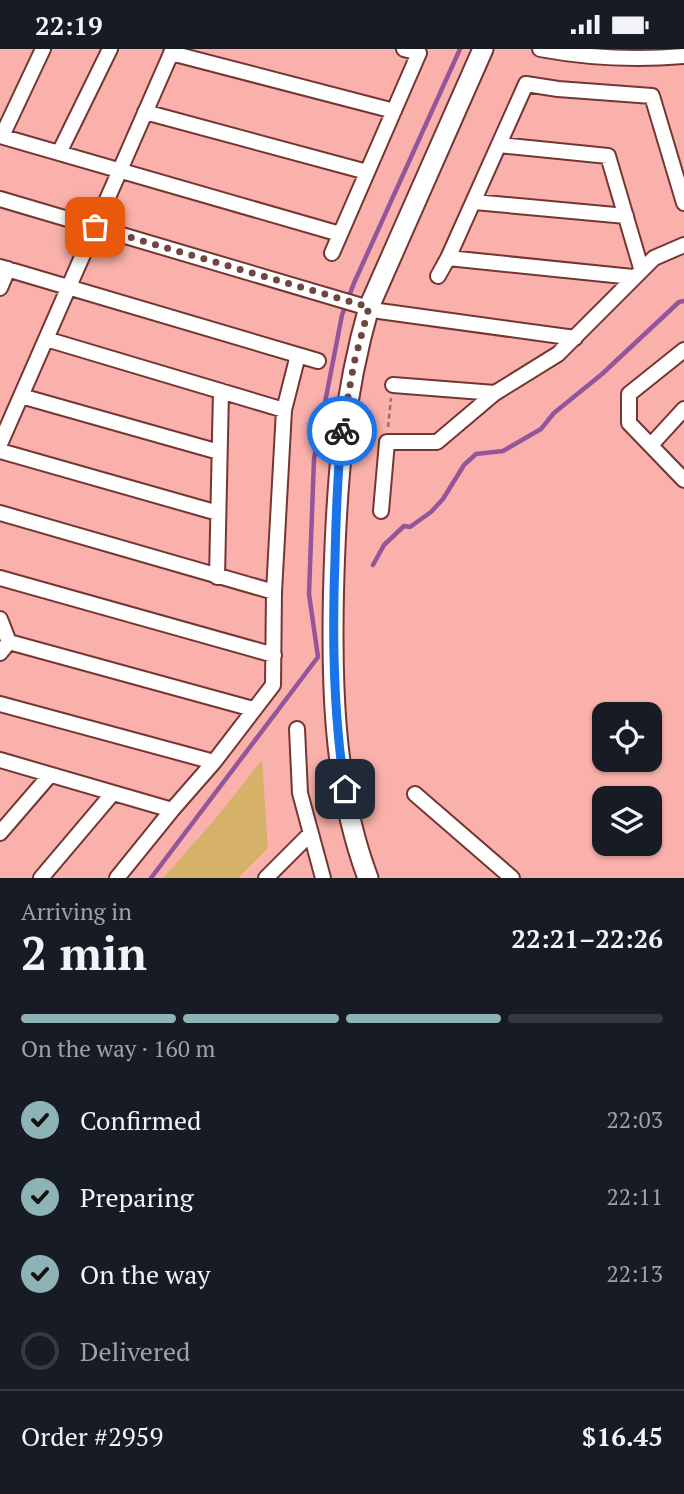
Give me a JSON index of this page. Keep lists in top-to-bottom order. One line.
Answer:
{"page":{"status":"22:19","heading":["2 min","Arriving in","22:21–22:26"],"panel":["Order #2959","$16.45"],"bar":"On the way · 160 m","list":[["Confirmed","22:03"],["Preparing","22:11"],["On the way","22:13"],"Delivered"]}}
